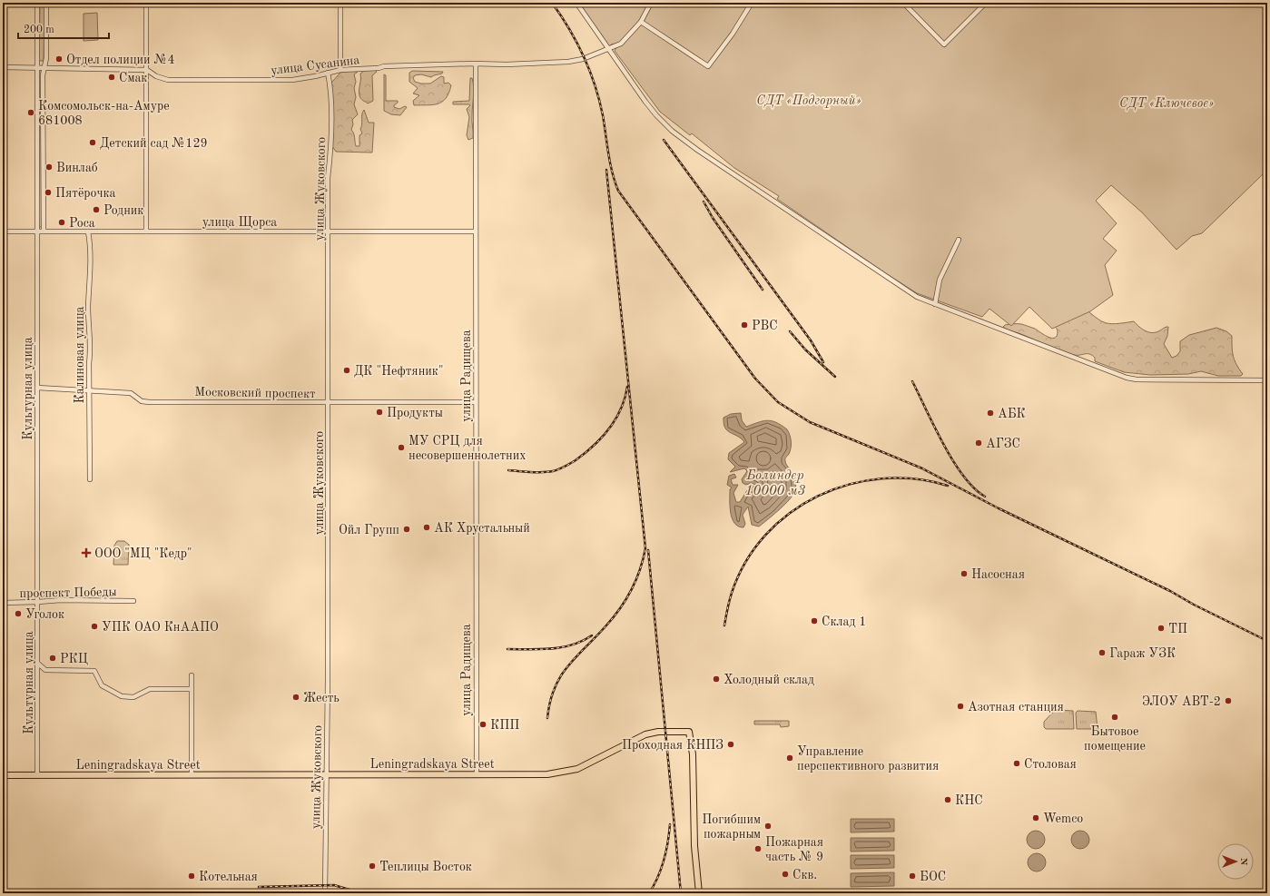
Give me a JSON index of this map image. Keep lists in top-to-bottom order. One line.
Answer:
{"streets":{"main road":["Leningradskaya Street"],"street":["улица Сусанина","улица Жуковского","улица Щорса","Калиновая улица","улица Радищева","Культурная улица","Московский проспект","проспект Победы"]},"crossings":[["улица Сусанина","улица Жуковского"],["улица Сусанина","улица Радищева"],["улица Сусанина","Культурная улица"],["улица Жуковского","улица Щорса"],["улица Жуковского","Московский проспект"],["улица Жуковского","Leningradskaya Street"],["улица Щорса","Калиновая улица"],["улица Щорса","улица Радищева"],["улица Щорса","Культурная улица"],["Калиновая улица","Московский проспект"],["улица Радищева","Московский проспект"],["улица Радищева","Leningradskaya Street"],["Культурная улица","Московский проспект"],["Культурная улица","проспект Победы"],["Культурная улица","Leningradskaya Street"]],"water":["Болиндер 10000 м3"],"parks":["СДТ «Подгорный»","СДТ «Ключевое»"],"places":{"other":["Отдел полиции №4","Смак","Комсомольск-на-Амуре 681008","Детский сад №129","Винлаб","Пятёрочка","Родник","Роса","РВС","ДК \"Нефтяник\"","Продукты","АБК","АГЗС","МУ СРЦ для несовершеннолетних","АК Хрустальный","Ойл Групп","Насосная","Уголок","Склад 1","УПК ОАО КнААПО","ТП","Гараж УЗК","РКЦ","Холодный склад","Жесть","ЭЛОУ АВТ-2","Азотная станция","Бытовое помещение","КПП","Проходная КНПЗ","Управление перспективного развития","Столовая","КНС","Wemco","Погибшим пожарным","Пожарная часть № 9","Теплицы Восток","Скв.","Котельная","БОС"],"health":["ООО \"МЦ \"Кедр\""]},"scale_bar":"200 m","north":"right"}
